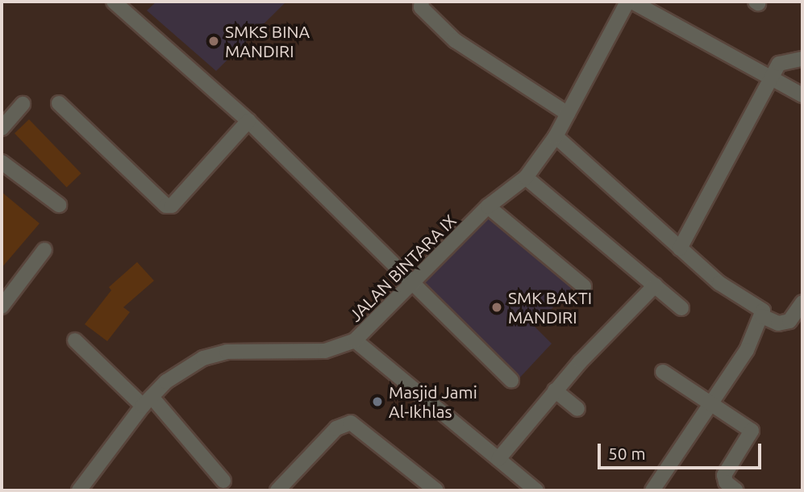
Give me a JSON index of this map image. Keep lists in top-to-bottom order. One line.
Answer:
{"streets":{"street":["JALAN BINTARA IX"]},"places":["SMKS BINA MANDIRI","SMK BAKTI MANDIRI","Masjid Jami Al-Ikhlas"],"scale_bar":"50 m"}
